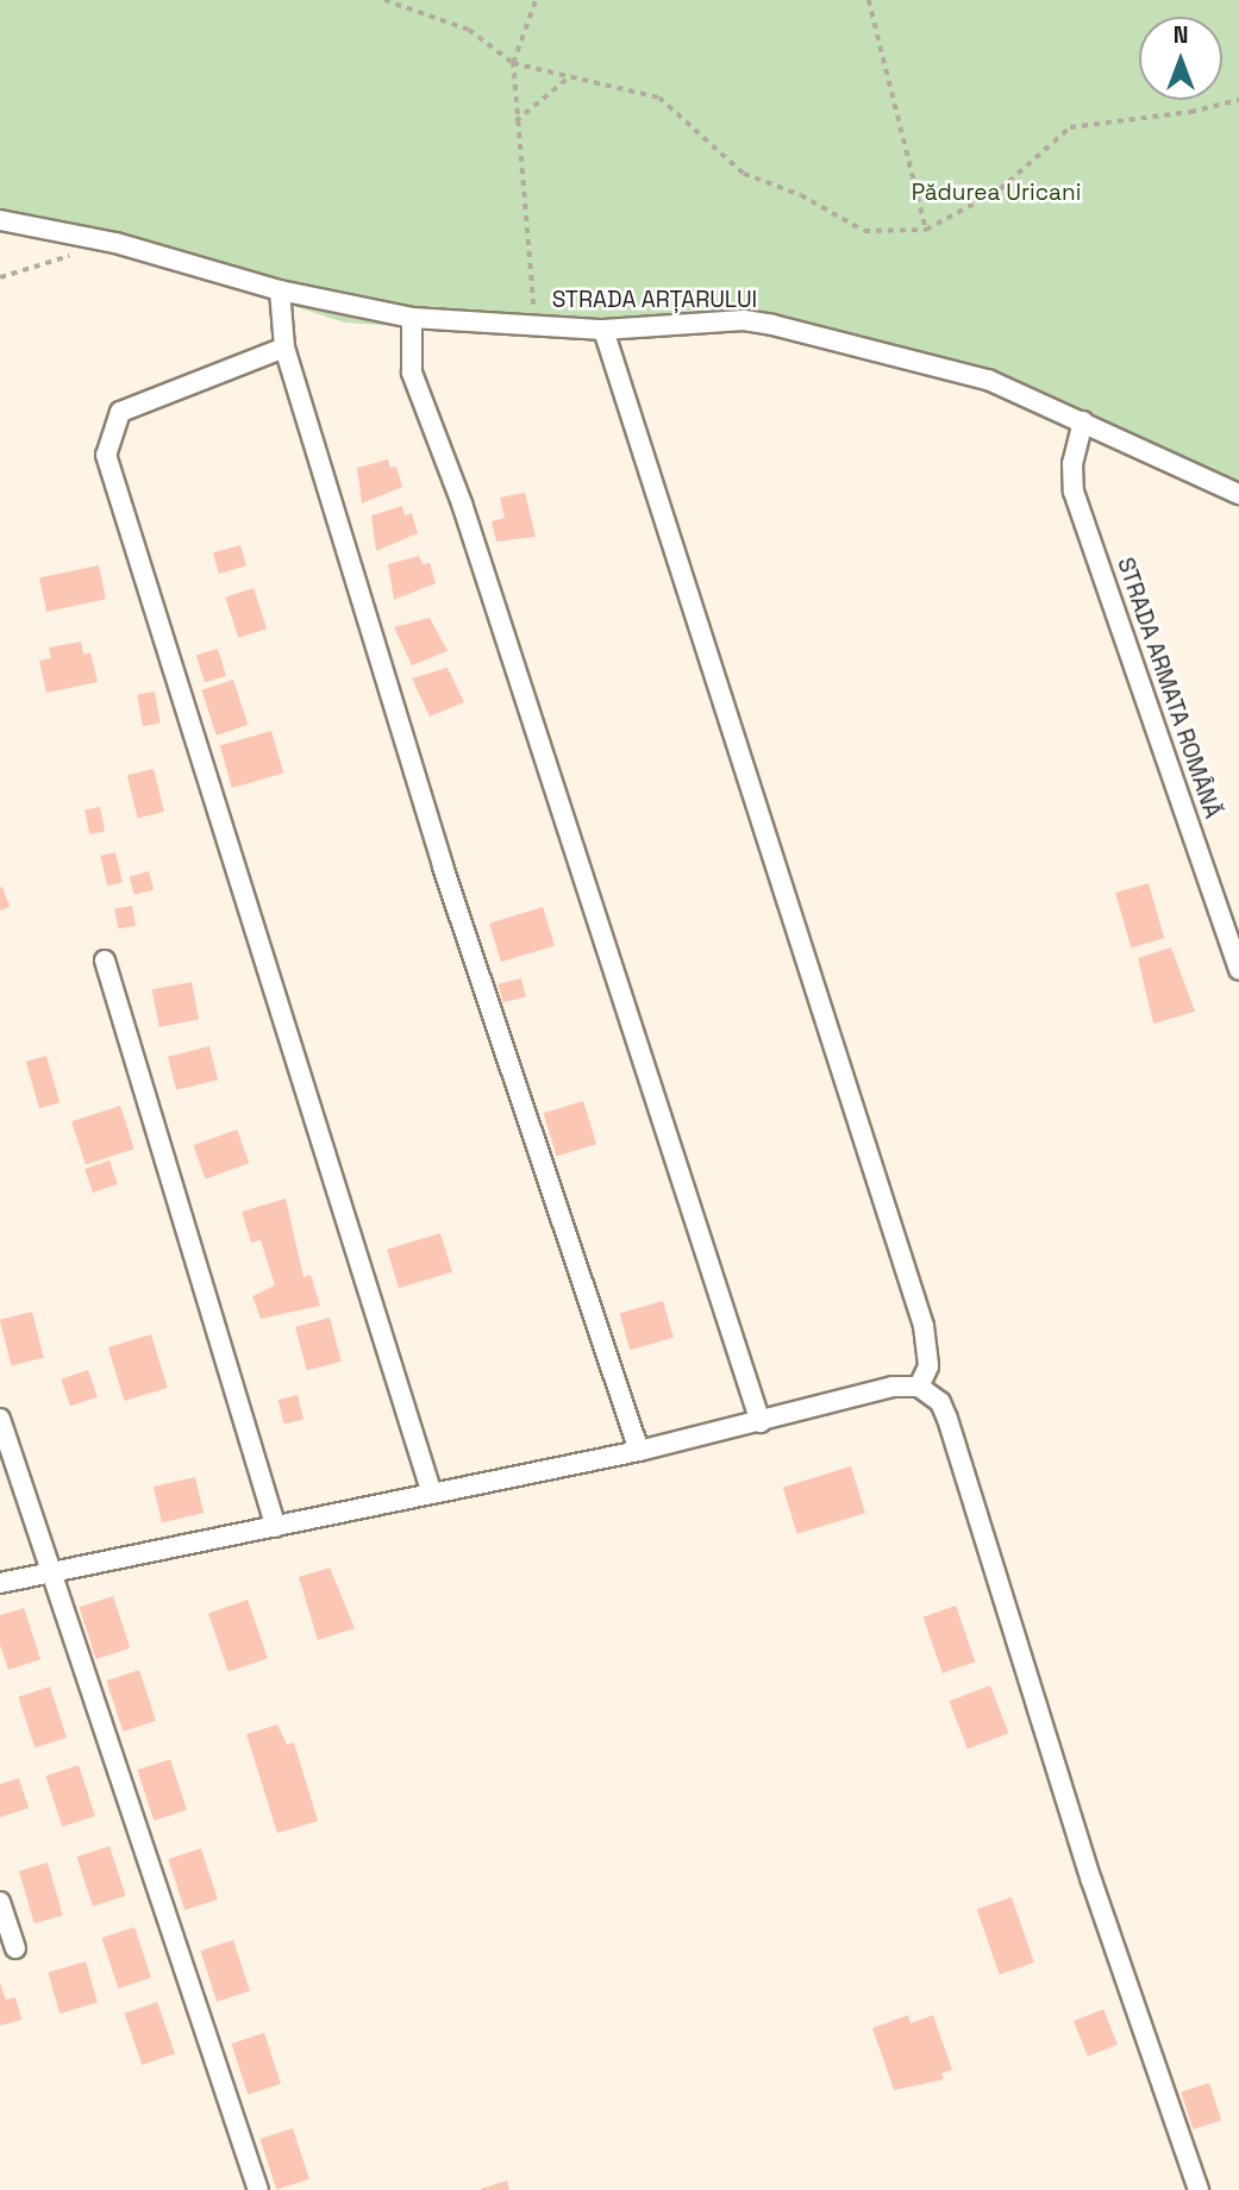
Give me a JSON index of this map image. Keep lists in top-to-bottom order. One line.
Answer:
{"streets":{"street":["STRADA ARȚARULUI","STRADA ARMATA ROMÂNĂ"]},"crossings":[["STRADA ARȚARULUI","STRADA ARMATA ROMÂNĂ"]],"parks":["Pădurea Uricani"],"north":"top"}
